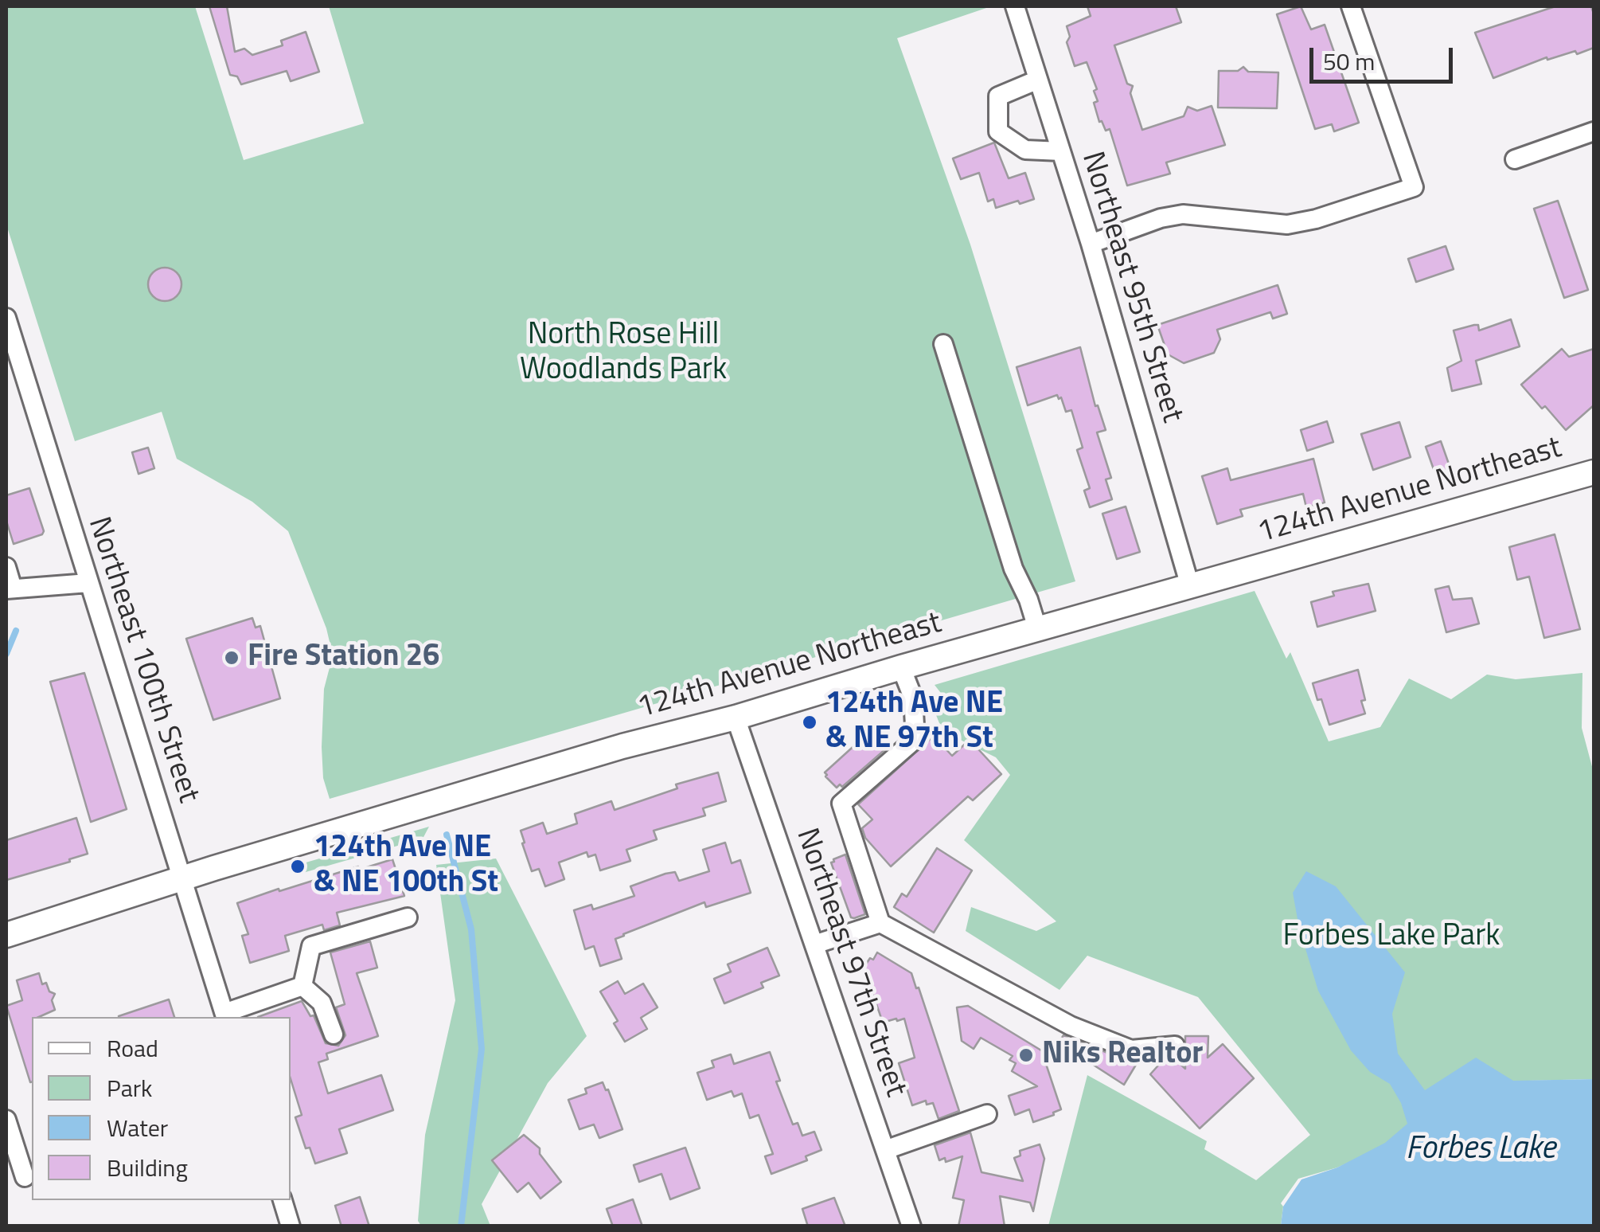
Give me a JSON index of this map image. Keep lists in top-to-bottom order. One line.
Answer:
{"streets":{"main road":["124th Avenue Northeast"],"street":["Northeast 95th Street","Northeast 100th Street","Northeast 97th Street"]},"crossings":[["Northeast 95th Street","124th Avenue Northeast"],["124th Avenue Northeast","Northeast 100th Street"],["124th Avenue Northeast","Northeast 97th Street"]],"water":["Forbes Lake"],"parks":["North Rose Hill Woodlands Park","Forbes Lake Park"],"places":["Fire Station 26","124th Ave NE & NE 97th St","124th Ave NE & NE 100th St","Niks Realtor"],"legend":["Road","Park","Water","Building"],"scale_bar":"50 m"}
